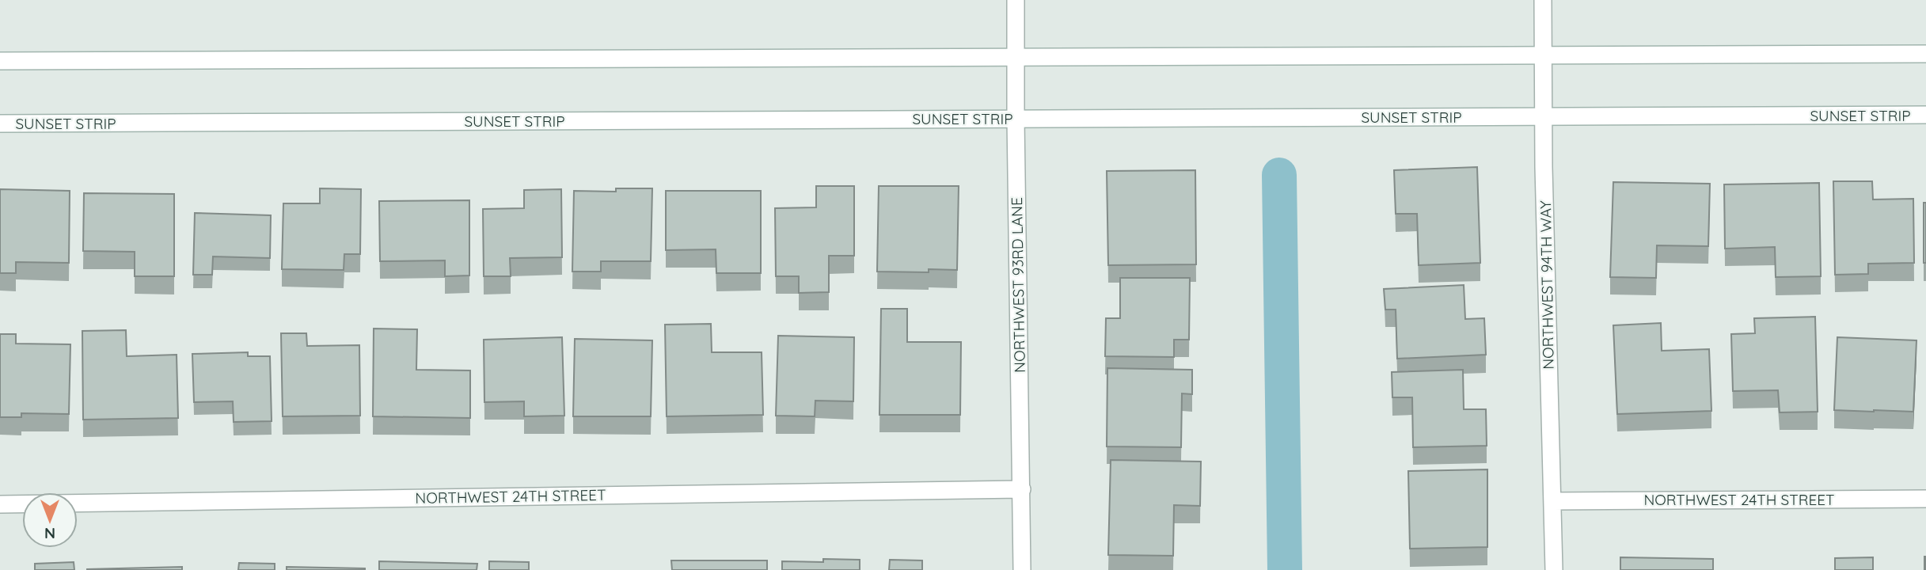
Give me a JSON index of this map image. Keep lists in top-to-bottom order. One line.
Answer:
{"streets":{"street":["SUNSET STRIP","NORTHWEST 93RD LANE","NORTHWEST 94TH WAY","NORTHWEST 24TH STREET"]},"crossings":[["SUNSET STRIP","NORTHWEST 93RD LANE"],["SUNSET STRIP","NORTHWEST 94TH WAY"],["NORTHWEST 93RD LANE","NORTHWEST 24TH STREET"],["NORTHWEST 94TH WAY","NORTHWEST 24TH STREET"]],"north":"bottom"}
